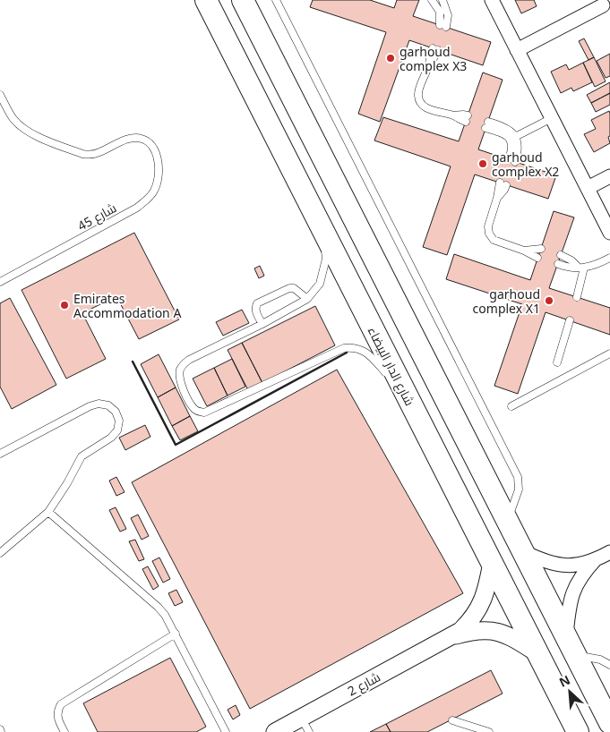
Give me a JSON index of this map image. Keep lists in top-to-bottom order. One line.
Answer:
{"streets":{"main road":["شارع الدار البيضاء"],"street":["شارع 2"],"lane":["شارع 45"]},"crossings":[["شارع الدار البيضاء","شارع 2"]],"places":["garhoud complex X3","garhoud complex X2","garhoud complex X1","Emirates Accommodation A"],"north":"top left"}
